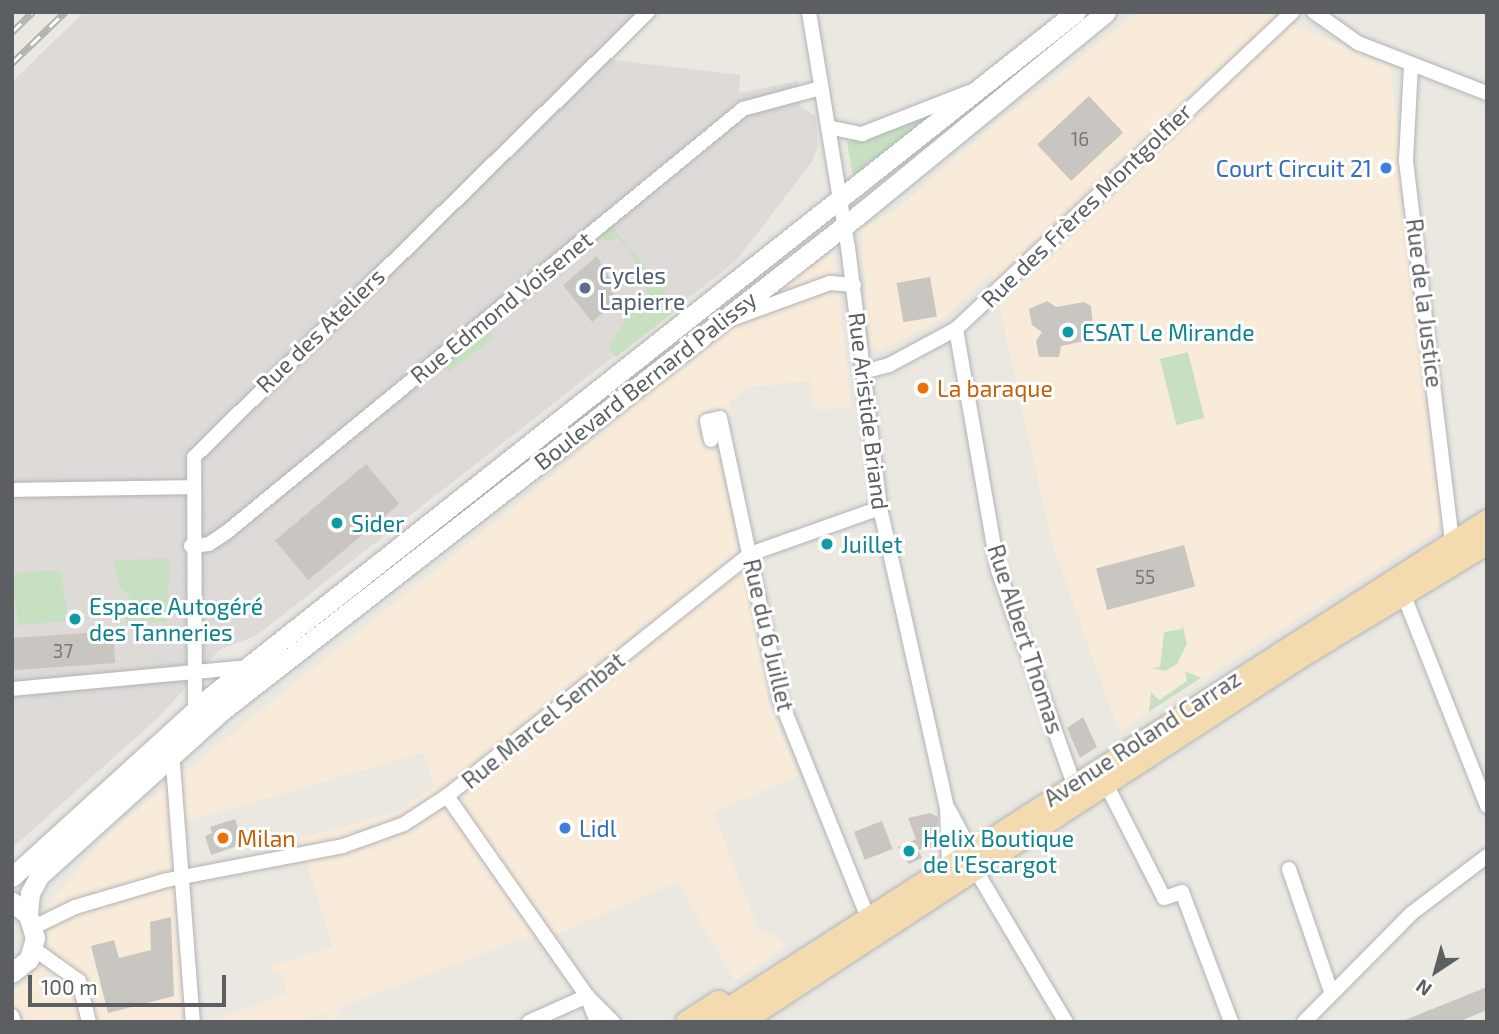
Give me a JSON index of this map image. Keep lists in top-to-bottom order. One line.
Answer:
{"streets":{"main road":["Boulevard Bernard Palissy","Avenue Roland Carraz"],"street":["Rue des Frères Montgolfier","Rue de la Justice","Rue Edmond Voisenet","Rue des Ateliers","Rue Aristide Briand","Rue du 6 Juillet","Rue Albert Thomas","Rue Marcel Sembat"]},"crossings":[["Rue des Frères Montgolfier","Rue Aristide Briand"],["Rue des Frères Montgolfier","Rue Albert Thomas"],["Rue de la Justice","Avenue Roland Carraz"],["Rue Edmond Voisenet","Rue des Ateliers"],["Rue Edmond Voisenet","Rue Aristide Briand"],["Rue des Ateliers","Boulevard Bernard Palissy"],["Boulevard Bernard Palissy","Rue Aristide Briand"],["Rue Aristide Briand","Rue Marcel Sembat"],["Rue Aristide Briand","Avenue Roland Carraz"],["Rue du 6 Juillet","Rue Marcel Sembat"],["Rue du 6 Juillet","Avenue Roland Carraz"],["Rue Albert Thomas","Avenue Roland Carraz"]],"places":["Court Circuit 21","Cycles Lapierre","ESAT Le Mirande","La baraque","Sider","Juillet","Espace Autogéré des Tanneries","Lidl","Milan","Helix Boutique de l'Escargot"],"house_numbers":["16","55","37"],"scale_bar":"100 m","north":"bottom left"}
